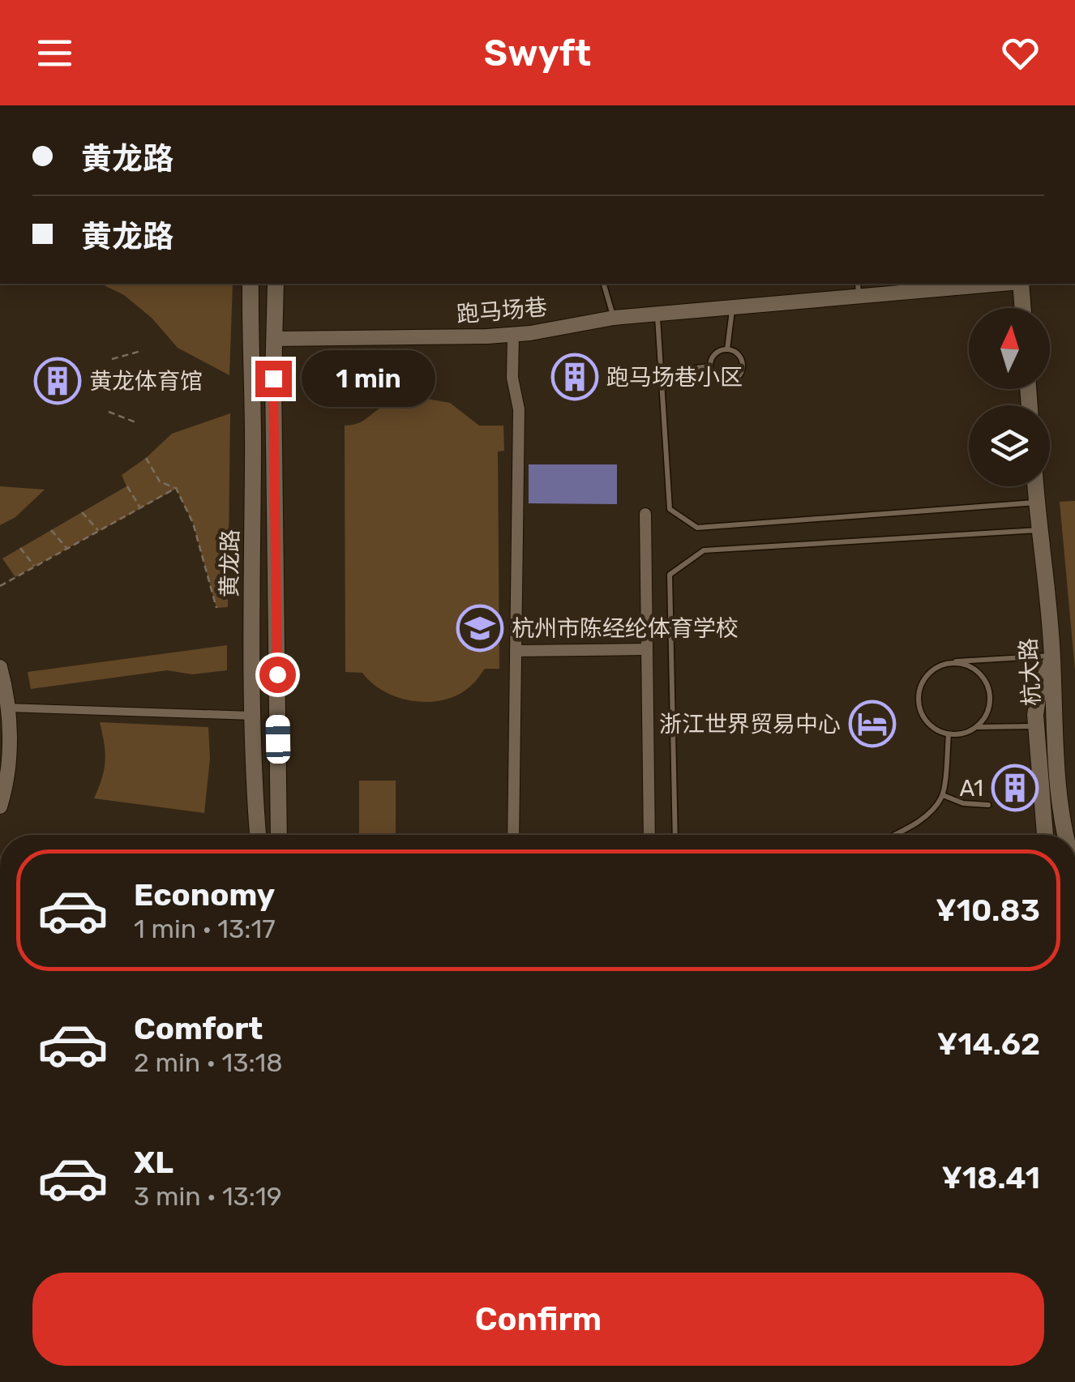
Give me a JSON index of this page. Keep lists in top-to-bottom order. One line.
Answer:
{"streets":{"main road":["黄龙路","杭大路"],"street":["跑马场巷"]},"crossings":[["跑马场巷","黄龙路"]],"places":{"building":["跑马场巷小区","黄龙体育馆","A1"],"school or university":["杭州市陈经纶体育学校"],"hotel":["浙江世界贸易中心"]},"north":"top","page":{"header":"Swyft","banner":["黄龙路","黄龙路"],"bubble":"1 min","list":[{"name":"Economy","note":"1 min · 13:17","value":"¥10.83"},{"name":"Comfort","note":"2 min · 13:18","value":"¥14.62"},{"name":"XL","note":"3 min · 13:19","value":"¥18.41"}],"buttons":"Confirm"}}
